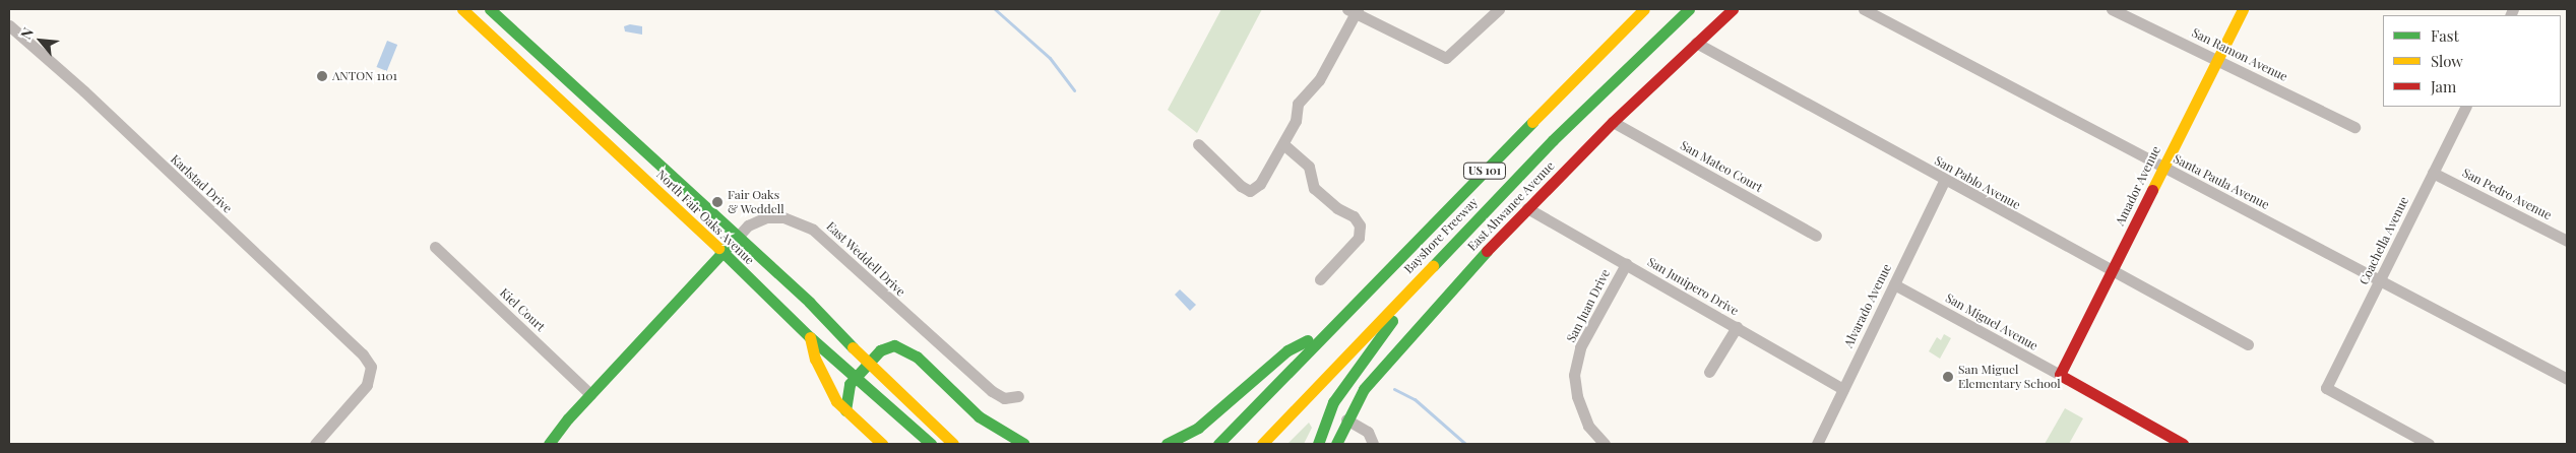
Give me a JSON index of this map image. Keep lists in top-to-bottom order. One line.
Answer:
{"streets":{"main road":["US 101","Amador Avenue","East Ahwanee Avenue","North Fair Oaks Avenue","Bayshore Freeway","East Weddell Drive","San Miguel Avenue"],"street":["San Ramon Avenue","San Mateo Court","Santa Paula Avenue","San Pablo Avenue","Karlstad Drive","San Pedro Avenue","Coachella Avenue","San Junipero Drive","San Juan Drive","Alvarado Avenue","Kiel Court"]},"crossings":[["San Ramon Avenue","Amador Avenue"],["San Mateo Court","East Ahwanee Avenue"],["Santa Paula Avenue","Amador Avenue"],["Santa Paula Avenue","Coachella Avenue"],["San Pablo Avenue","Amador Avenue"],["San Pablo Avenue","East Ahwanee Avenue"],["San Pablo Avenue","Alvarado Avenue"],["Amador Avenue","San Miguel Avenue"],["San Pedro Avenue","Coachella Avenue"],["East Ahwanee Avenue","San Junipero Drive"],["North Fair Oaks Avenue","East Weddell Drive"],["East Weddell Drive","Kiel Court"],["San Junipero Drive","San Juan Drive"],["San Junipero Drive","Alvarado Avenue"],["Alvarado Avenue","San Miguel Avenue"]],"places":["ANTON 1101","Fair Oaks & Weddell","San Miguel Elementary School"],"legend":["Fast","Slow","Jam"],"north":"top left"}
